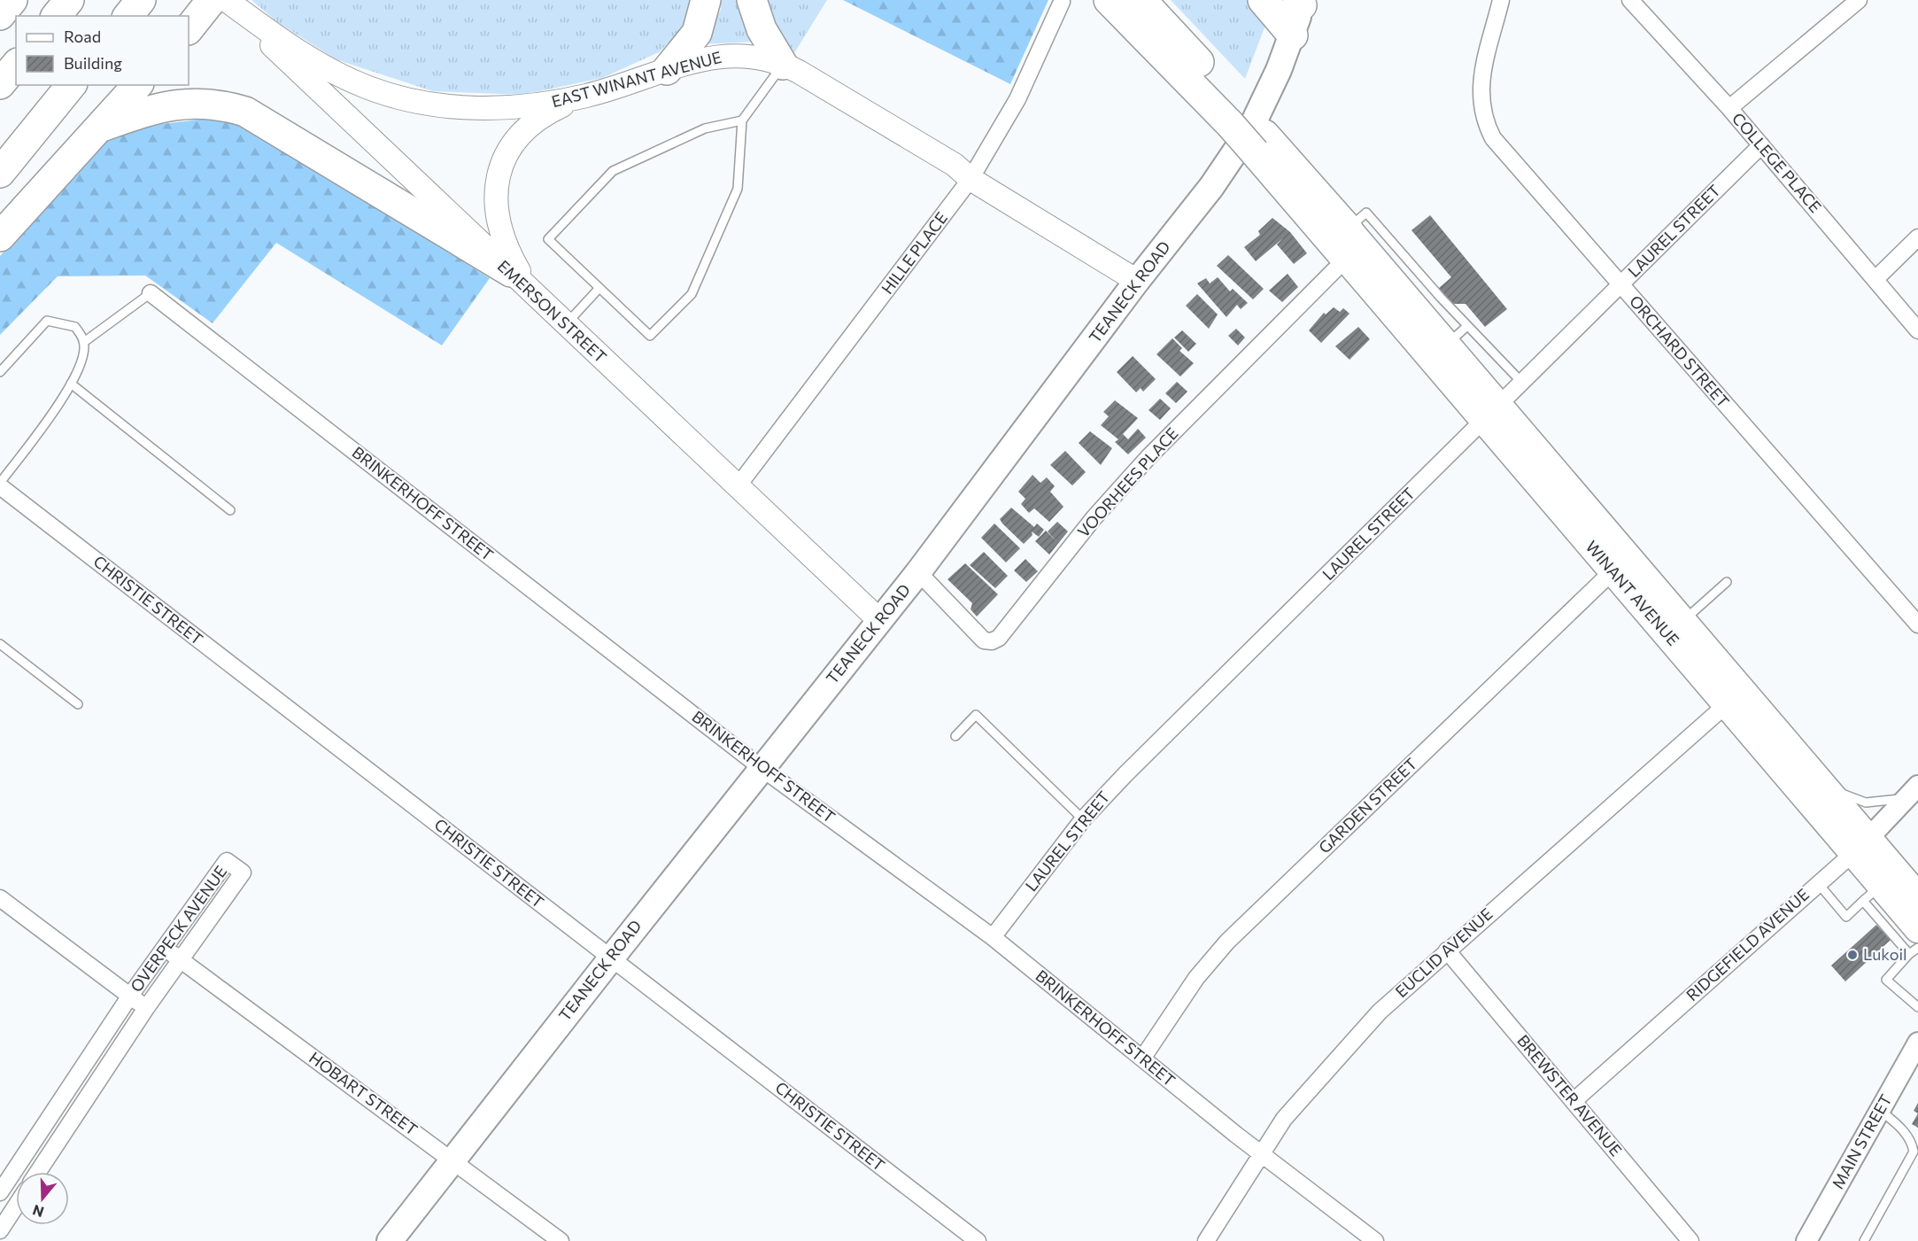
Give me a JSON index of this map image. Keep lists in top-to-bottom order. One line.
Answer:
{"streets":{"highway":["WINANT AVENUE"],"main road":["EAST WINANT AVENUE","TEANECK ROAD","EMERSON STREET"],"street":["COLLEGE PLACE","LAUREL STREET","HILLE PLACE","ORCHARD STREET","VOORHEES PLACE","BRINKERHOFF STREET","CHRISTIE STREET","GARDEN STREET","OVERPECK AVENUE","RIDGEFIELD AVENUE","EUCLID AVENUE","HOBART STREET","BREWSTER AVENUE","MAIN STREET"]},"crossings":[["EAST WINANT AVENUE","HILLE PLACE"],["EAST WINANT AVENUE","TEANECK ROAD"],["EAST WINANT AVENUE","EMERSON STREET"],["COLLEGE PLACE","LAUREL STREET"],["LAUREL STREET","ORCHARD STREET"],["LAUREL STREET","BRINKERHOFF STREET"],["LAUREL STREET","WINANT AVENUE"],["HILLE PLACE","EMERSON STREET"],["TEANECK ROAD","EMERSON STREET"],["TEANECK ROAD","VOORHEES PLACE"],["TEANECK ROAD","BRINKERHOFF STREET"],["TEANECK ROAD","CHRISTIE STREET"],["TEANECK ROAD","HOBART STREET"],["VOORHEES PLACE","WINANT AVENUE"],["BRINKERHOFF STREET","GARDEN STREET"],["BRINKERHOFF STREET","EUCLID AVENUE"],["WINANT AVENUE","GARDEN STREET"],["WINANT AVENUE","RIDGEFIELD AVENUE"],["WINANT AVENUE","EUCLID AVENUE"],["OVERPECK AVENUE","HOBART STREET"],["RIDGEFIELD AVENUE","BREWSTER AVENUE"],["EUCLID AVENUE","BREWSTER AVENUE"]],"places":["Lukoil"],"legend":["Road","Building"],"north":"bottom"}
